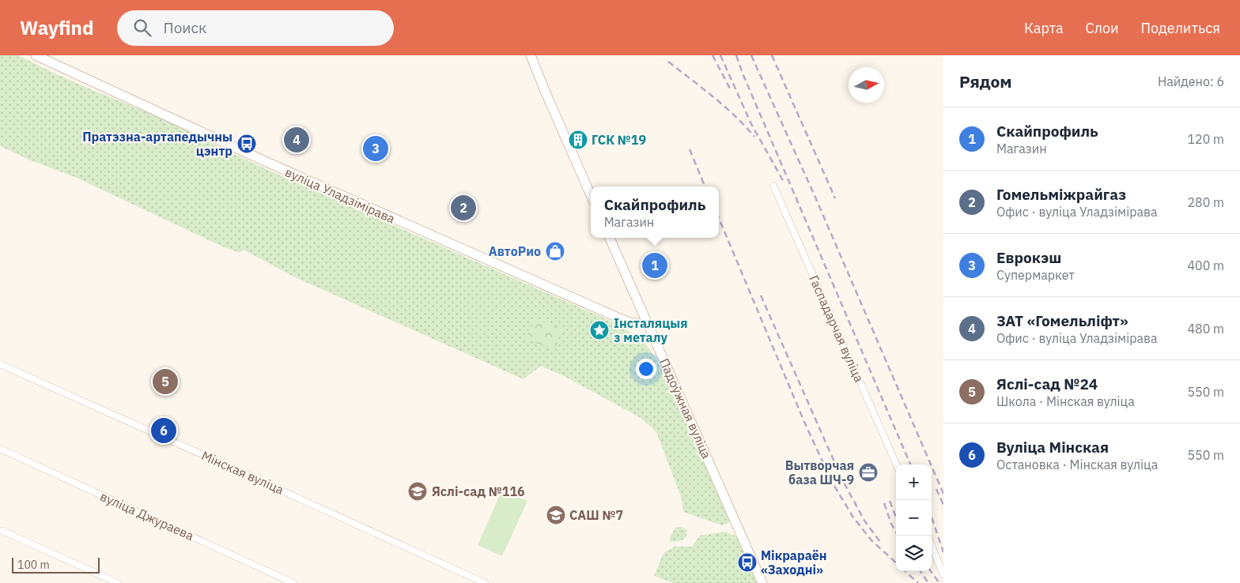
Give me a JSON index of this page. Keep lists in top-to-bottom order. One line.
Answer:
{"streets":{"main road":["вуліца Уладзімірава","Падоўжная вуліца"],"street":["Гаспадарчая вуліца","Мінская вуліца","вуліца Джураева"]},"crossings":[["вуліца Уладзімірава","Падоўжная вуліца"]],"places":{"building":["ГСК №19"],"bus stop":["Пратэзна-артапедычны цэнтр","Мікрараён «Заходні»"],"shop":["АвтоРио"],"place":["Інсталяцыя з металу"],"office":["Вытворчая база ШЧ-9"],"school or university":["Яслі-сад №116","САШ №7"]},"scale_bar":"100 m","north":"right","page":{"header":"Wayfind","search":"Поиск","nav":["Карта","Слои","Поделиться"],"heading":["Рядом","Найдено: 6"],"list":[{"mark":"1","name":"Скайпрофиль","note":"Магазин","value":"120 m"},{"mark":"2","name":"Гомельміжрайгаз","note":"Офис · вуліца Уладзімірава","value":"280 m"},{"mark":"3","name":"Еврокэш","note":"Супермаркет","value":"400 m"},{"mark":"4","name":"ЗАТ «Гомельліфт»","note":"Офис · вуліца Уладзімірава","value":"480 m"},{"mark":"5","name":"Яслі-сад №24","note":"Школа · Мінская вуліца","value":"550 m"},{"mark":"6","name":"Вуліца Мінская","note":"Остановка · Мінская вуліца","value":"550 m"}],"pins":["4","3","2","1","5","6"],"popup":["Скайпрофиль","Магазин"],"map_buttons":["+","−"],"scale":"100 m"}}
